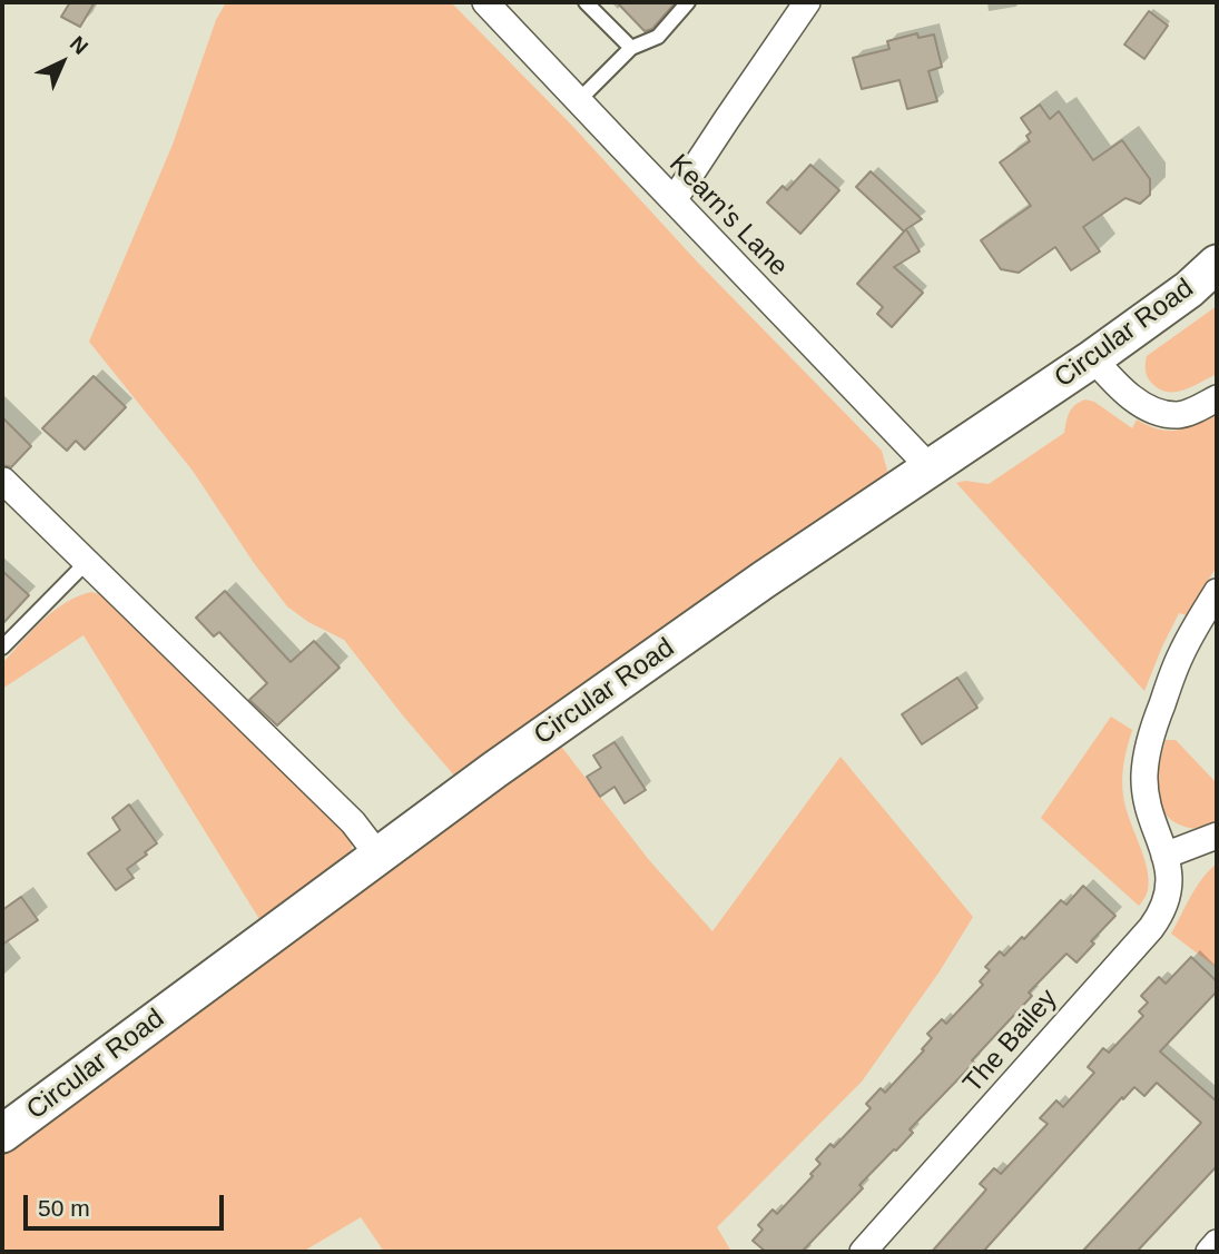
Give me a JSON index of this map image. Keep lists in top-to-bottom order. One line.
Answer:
{"streets":{"street":["Kearn's Lane","Circular Road","The Bailey"]},"crossings":[["Kearn's Lane","Circular Road"]],"scale_bar":"50 m","north":"top right"}
